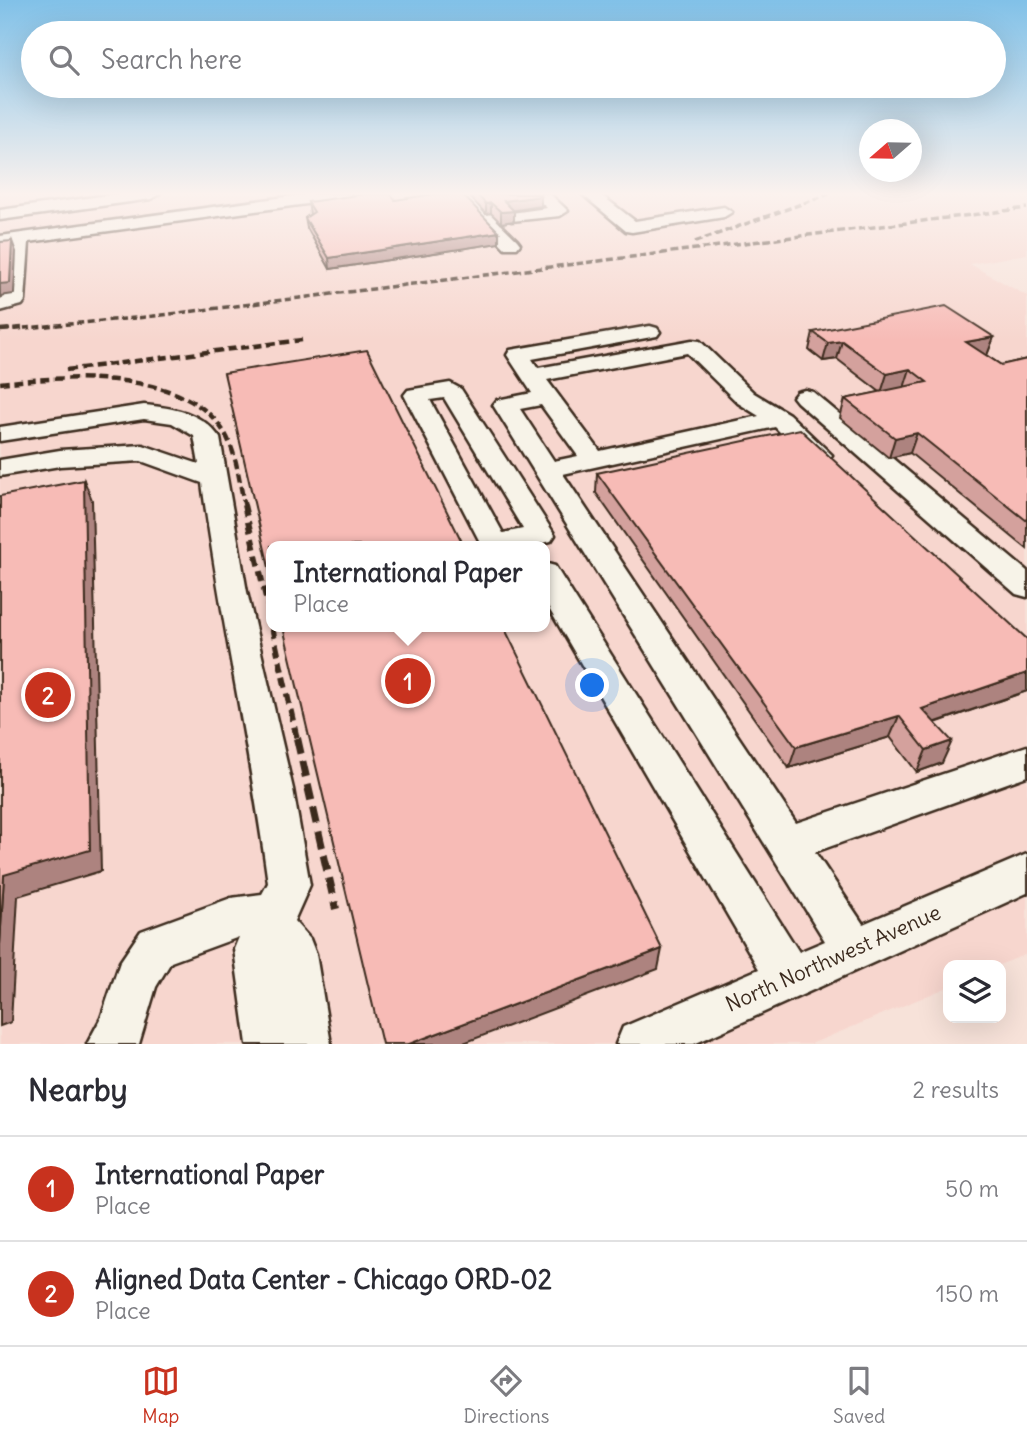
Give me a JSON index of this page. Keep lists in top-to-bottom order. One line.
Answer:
{"streets":{"street":["North Northwest Avenue"]},"north":"left","page":{"search":"Search here","popup":["International Paper","Place"],"pins":["1","2"],"heading":["Nearby","2 results"],"list":[{"mark":"1","name":"International Paper","note":"Place","value":"50 m"},{"mark":"2","name":"Aligned Data Center - Chicago ORD-02","note":"Place","value":"150 m"}],"nav":["Map","Directions","Saved"]}}
